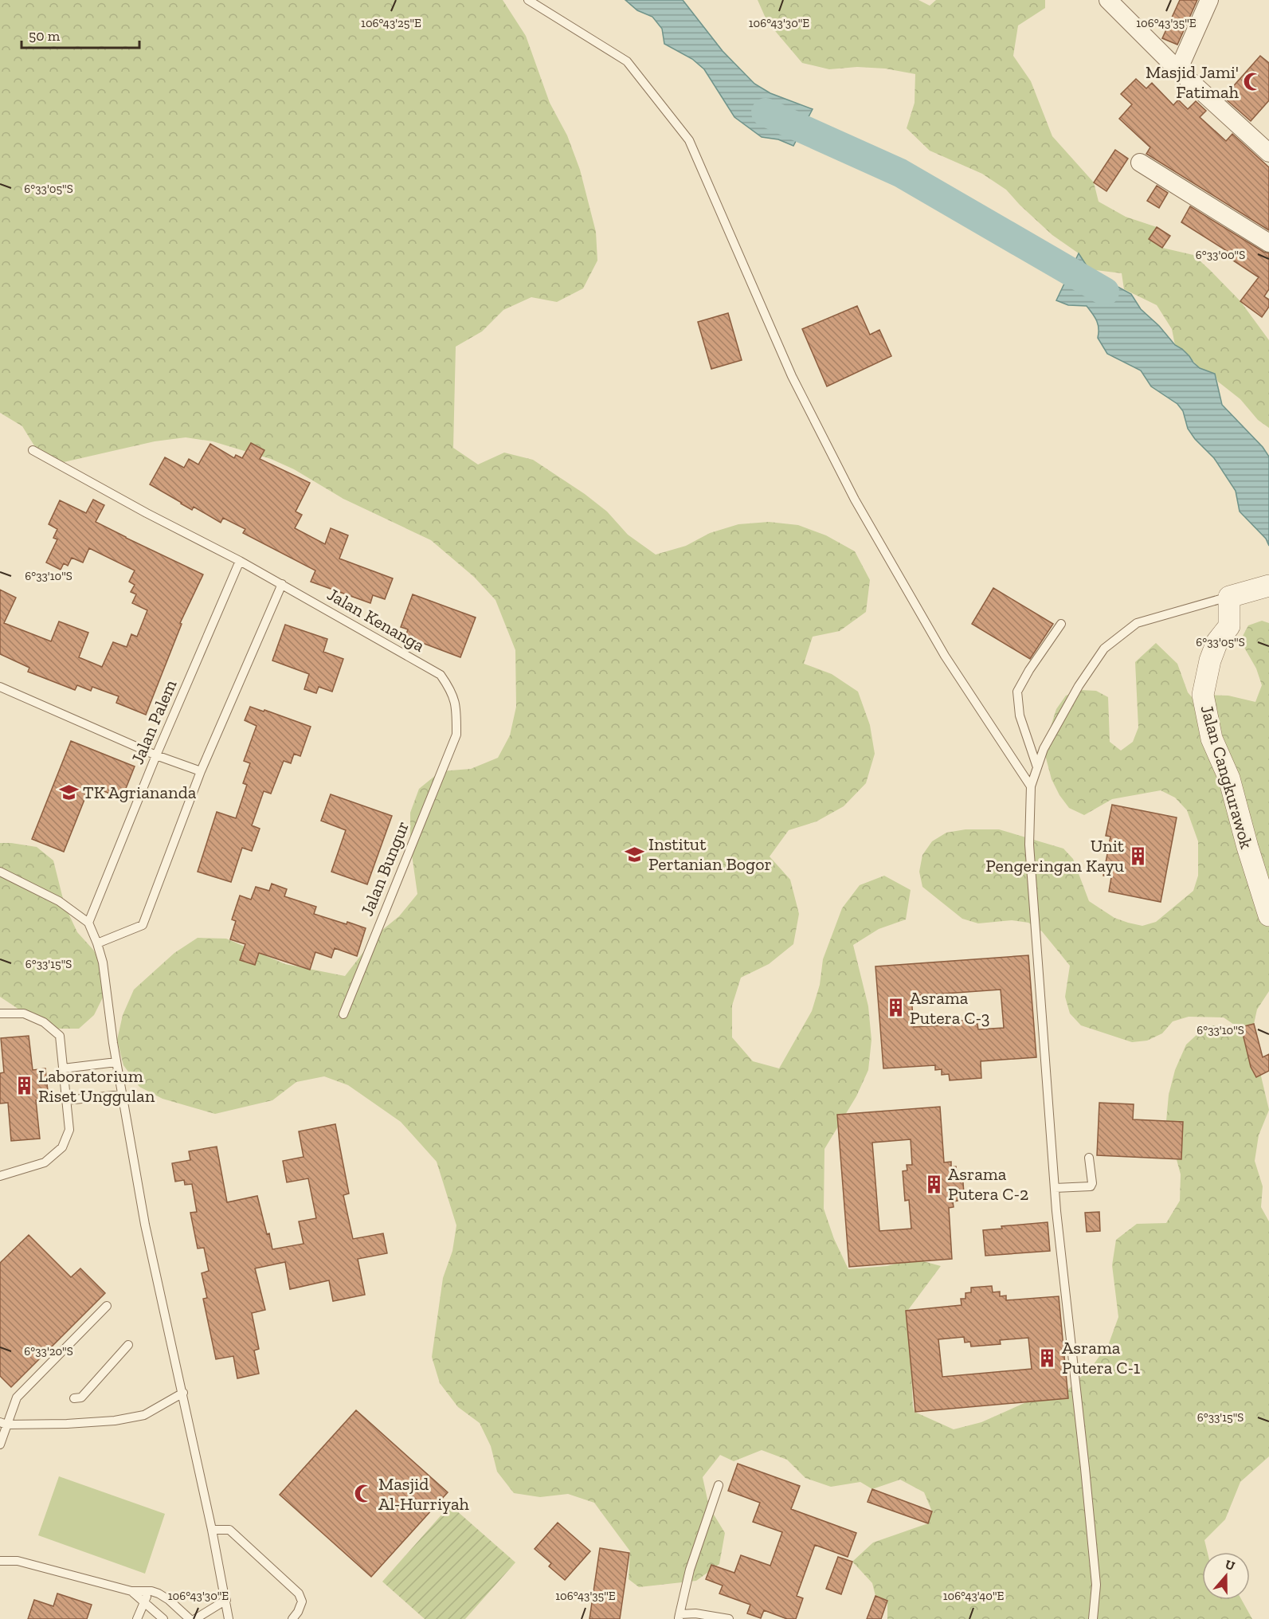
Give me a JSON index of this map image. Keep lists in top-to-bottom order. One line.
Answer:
{"streets":{"street":["Jalan Cangkurawok"],"lane":["Jalan Kenanga","Jalan Palem","Jalan Bungur"]},"crossings":[["Jalan Kenanga","Jalan Palem"],["Jalan Kenanga","Jalan Bungur"]],"places":{"mosque":["Masjid Jami' Fatimah","Masjid Al-Hurriyah"],"school or university":["TK Agriananda","Institut Pertanian Bogor"],"building":["Unit Pengeringan Kayu","Asrama Putera C-3","Laboratorium Riset Unggulan","Asrama Putera C-2","Asrama Putera C-1"]},"scale_bar":"50 m","north":"top","coordinates":["106°43'30\"E","106°43'35\"E","106°43'25\"E","6°33'05\"S","6°33'00\"S","6°33'10\"S","6°33'15\"S","6°33'20\"S","106°43'40\"E"]}
